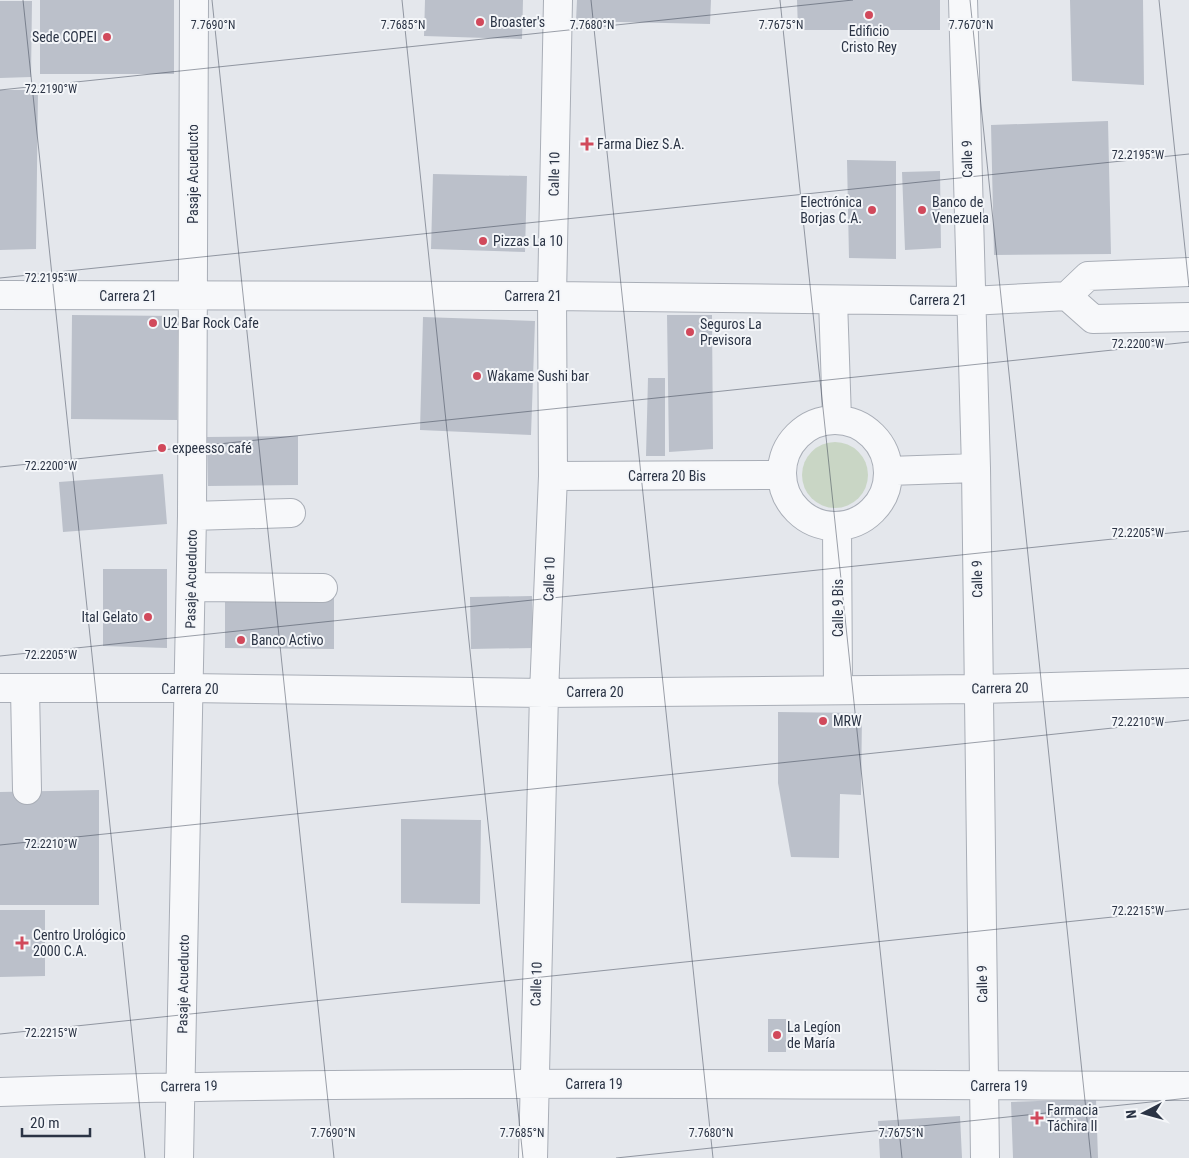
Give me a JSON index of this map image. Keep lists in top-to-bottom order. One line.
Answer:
{"streets":{"street":["Calle 9","Pasaje Acueducto","Calle 10","Carrera 21","Carrera 20 Bis","Calle 9 Bis","Carrera 20","Carrera 19"]},"crossings":[["Calle 9","Carrera 21"],["Calle 9","Carrera 20"],["Calle 9","Carrera 19"],["Pasaje Acueducto","Carrera 21"],["Pasaje Acueducto","Carrera 20"],["Pasaje Acueducto","Carrera 19"],["Calle 10","Carrera 21"],["Calle 10","Carrera 20 Bis"],["Calle 10","Carrera 20"],["Calle 10","Carrera 19"],["Carrera 20 Bis","Calle 9 Bis"],["Calle 9 Bis","Carrera 20"]],"places":{"other":["Edificio Cristo Rey","Broaster's","Sede COPEI","Electrónica Borjas C.A.","Banco de Venezuela","Pizzas La 10","U2 Bar Rock Cafe","Seguros La Previsora","Wakame Sushi bar","expeesso café","Ital Gelato","Banco Activo","MRW","La Legíon de María"],"health":["Farma Diez S.A.","Centro Urológico 2000 C.A.","Farmacia Táchira II"]},"scale_bar":"20 m","north":"left","coordinates":["7.7690°N","7.7685°N","7.7680°N","7.7675°N","7.7670°N","72.2190°W","72.2195°W","72.2200°W","72.2205°W","72.2210°W","72.2215°W"]}
